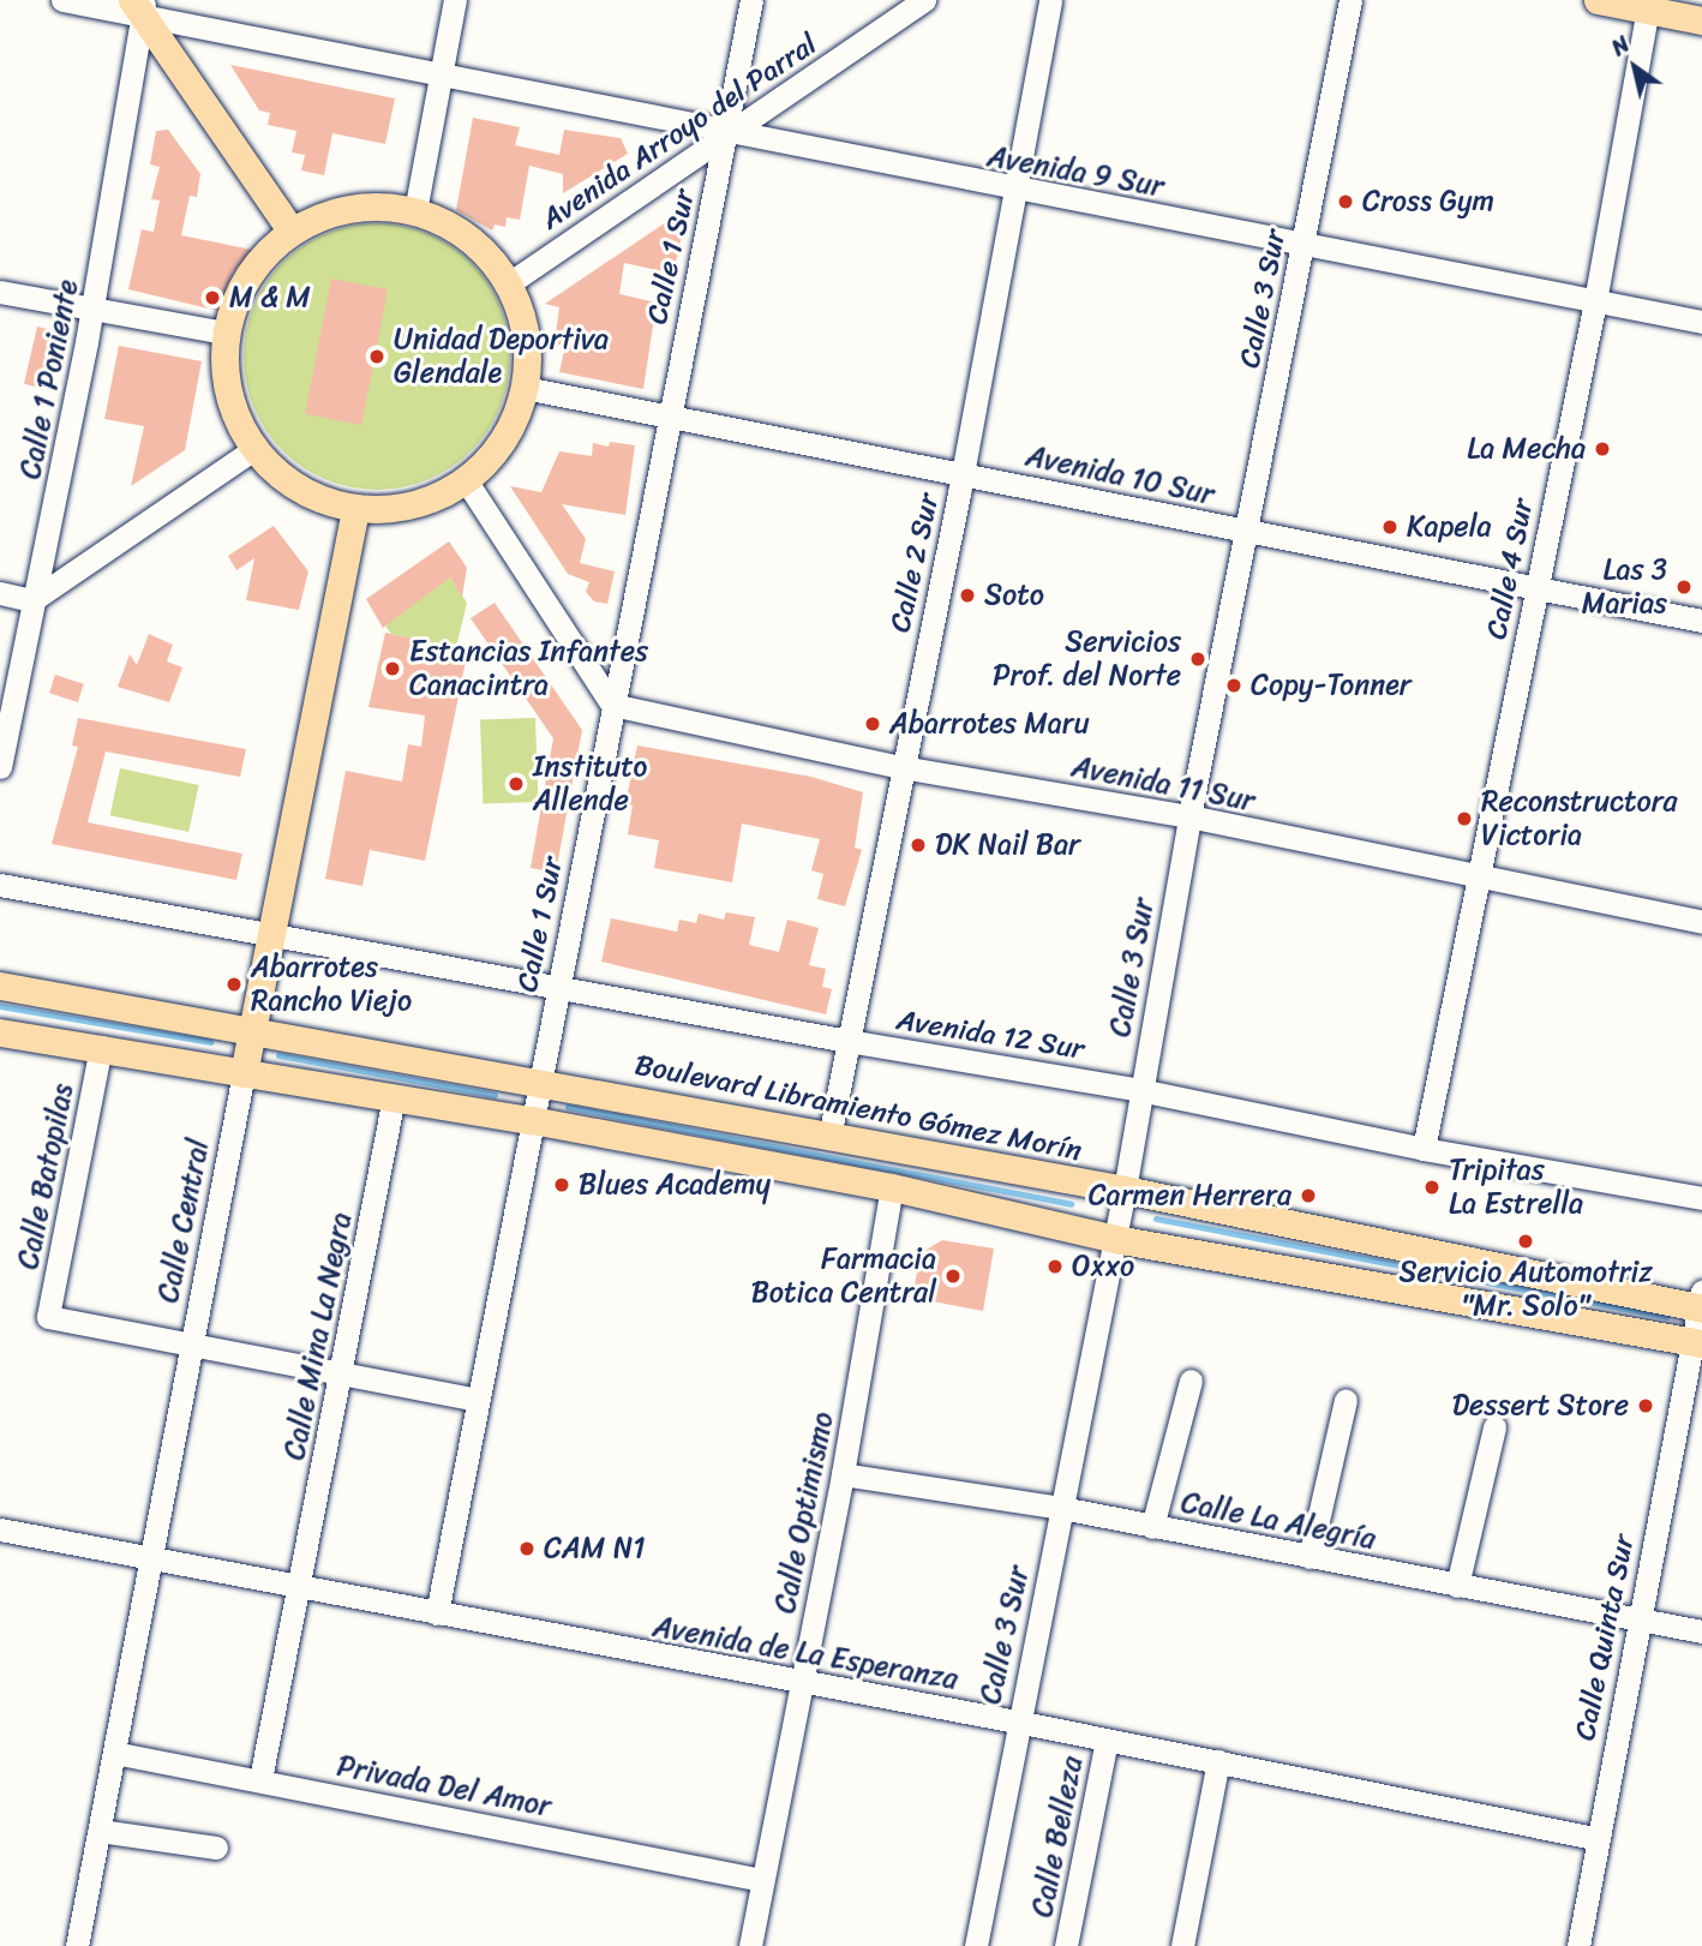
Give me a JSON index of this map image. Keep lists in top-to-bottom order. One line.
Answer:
{"streets":{"main road":["Boulevard Libramiento Gómez Morín","Calle Central"],"street":["Avenida Arroyo del Parral","Avenida 9 Sur","Calle 1 Sur","Calle 3 Sur","Calle 1 Poniente","Avenida 10 Sur","Calle 2 Sur","Calle 4 Sur","Avenida 11 Sur","Avenida 12 Sur","Calle Batopilas","Calle Mina La Negra","Calle Optimismo","Calle La Alegría","Calle Quinta Sur","Avenida de La Esperanza","Privada Del Amor","Calle Belleza"]},"crossings":[["Avenida Arroyo del Parral","Avenida 9 Sur"],["Avenida Arroyo del Parral","Calle 1 Sur"],["Avenida 9 Sur","Calle 1 Sur"],["Avenida 9 Sur","Calle 3 Sur"],["Avenida 9 Sur","Calle 1 Poniente"],["Avenida 9 Sur","Calle 2 Sur"],["Avenida 9 Sur","Calle 4 Sur"],["Calle 1 Sur","Avenida 10 Sur"],["Calle 1 Sur","Avenida 11 Sur"],["Calle 1 Sur","Avenida 12 Sur"],["Calle 1 Sur","Boulevard Libramiento Gómez Morín"],["Calle 1 Sur","Avenida de La Esperanza"],["Calle 3 Sur","Avenida 10 Sur"],["Calle 3 Sur","Avenida 11 Sur"],["Calle 3 Sur","Avenida 12 Sur"],["Calle 3 Sur","Boulevard Libramiento Gómez Morín"],["Calle 3 Sur","Calle La Alegría"],["Calle 3 Sur","Avenida de La Esperanza"],["Avenida 10 Sur","Calle 2 Sur"],["Avenida 10 Sur","Calle 4 Sur"],["Calle 2 Sur","Avenida 11 Sur"],["Calle 2 Sur","Avenida 12 Sur"],["Calle 2 Sur","Boulevard Libramiento Gómez Morín"],["Calle 4 Sur","Avenida 11 Sur"],["Calle 4 Sur","Avenida 12 Sur"],["Avenida 12 Sur","Calle Central"],["Boulevard Libramiento Gómez Morín","Calle Central"],["Boulevard Libramiento Gómez Morín","Calle Quinta Sur"],["Calle Batopilas","Calle Central"],["Calle Central","Avenida de La Esperanza"],["Calle Central","Privada Del Amor"],["Calle Mina La Negra","Avenida de La Esperanza"],["Calle Mina La Negra","Privada Del Amor"],["Calle Optimismo","Calle La Alegría"],["Calle Optimismo","Avenida de La Esperanza"],["Calle Optimismo","Privada Del Amor"],["Calle La Alegría","Calle Quinta Sur"],["Calle Quinta Sur","Avenida de La Esperanza"],["Avenida de La Esperanza","Calle Belleza"]],"places":["Cross Gym","M & M","Unidad Deportiva Glendale","La Mecha","Kapela","Las 3 Marias","Soto","Servicios Prof. del Norte","Estancias Infantes Canacintra","Copy-Tonner","Abarrotes Maru","Instituto Allende","Reconstructora Victoria","DK Nail Bar","Abarrotes Rancho Viejo","Blues Academy","Tripitas La Estrella","Carmen Herrera","Servicio Automotriz \"Mr. Solo\"","Oxxo","Farmacia Botica Central","Dessert Store","CAM N1"],"north":"top left"}
